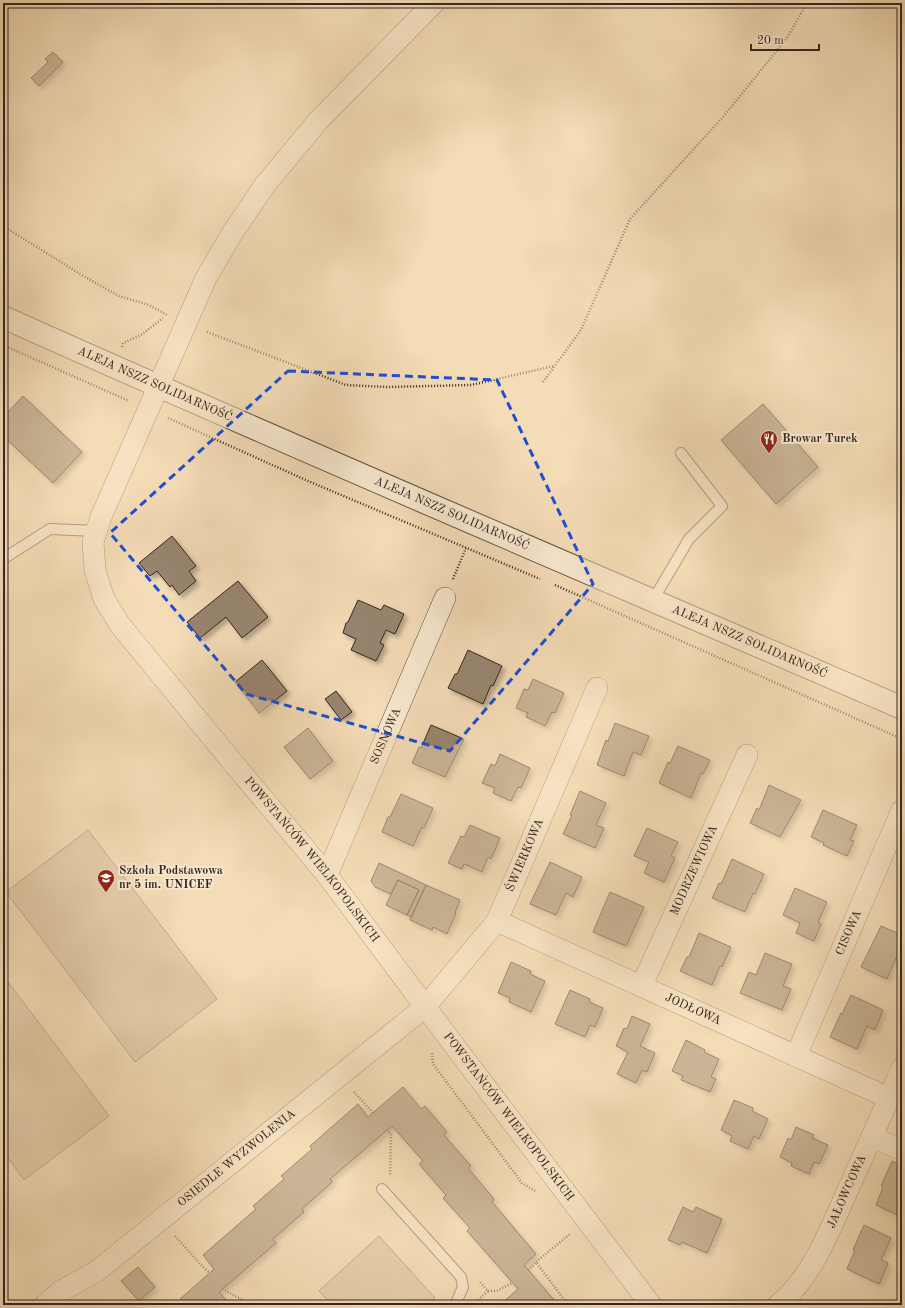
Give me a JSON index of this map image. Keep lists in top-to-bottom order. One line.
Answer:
{"streets":{"street":["ALEJA NSZZ SOLIDARNOŚĆ","SOSNOWA","ŚWIERKOWA","POWSTAŃCÓW WIELKOPOLSKICH","MODRZEWIOWA","CISOWA","JODŁOWA","OSIEDLE WYZWOLENIA","JAŁOWCOWA"]},"crossings":[["ALEJA NSZZ SOLIDARNOŚĆ","POWSTAŃCÓW WIELKOPOLSKICH"],["SOSNOWA","POWSTAŃCÓW WIELKOPOLSKICH"],["ŚWIERKOWA","POWSTAŃCÓW WIELKOPOLSKICH"],["ŚWIERKOWA","JODŁOWA"],["ŚWIERKOWA","OSIEDLE WYZWOLENIA"],["POWSTAŃCÓW WIELKOPOLSKICH","OSIEDLE WYZWOLENIA"],["MODRZEWIOWA","JODŁOWA"],["CISOWA","JODŁOWA"],["JODŁOWA","JAŁOWCOWA"]],"places":{"restaurant":["Browar Turek"],"school or university":["Szkoła Podstawowa nr 5 im. UNICEF"]},"scale_bar":"20 m"}
